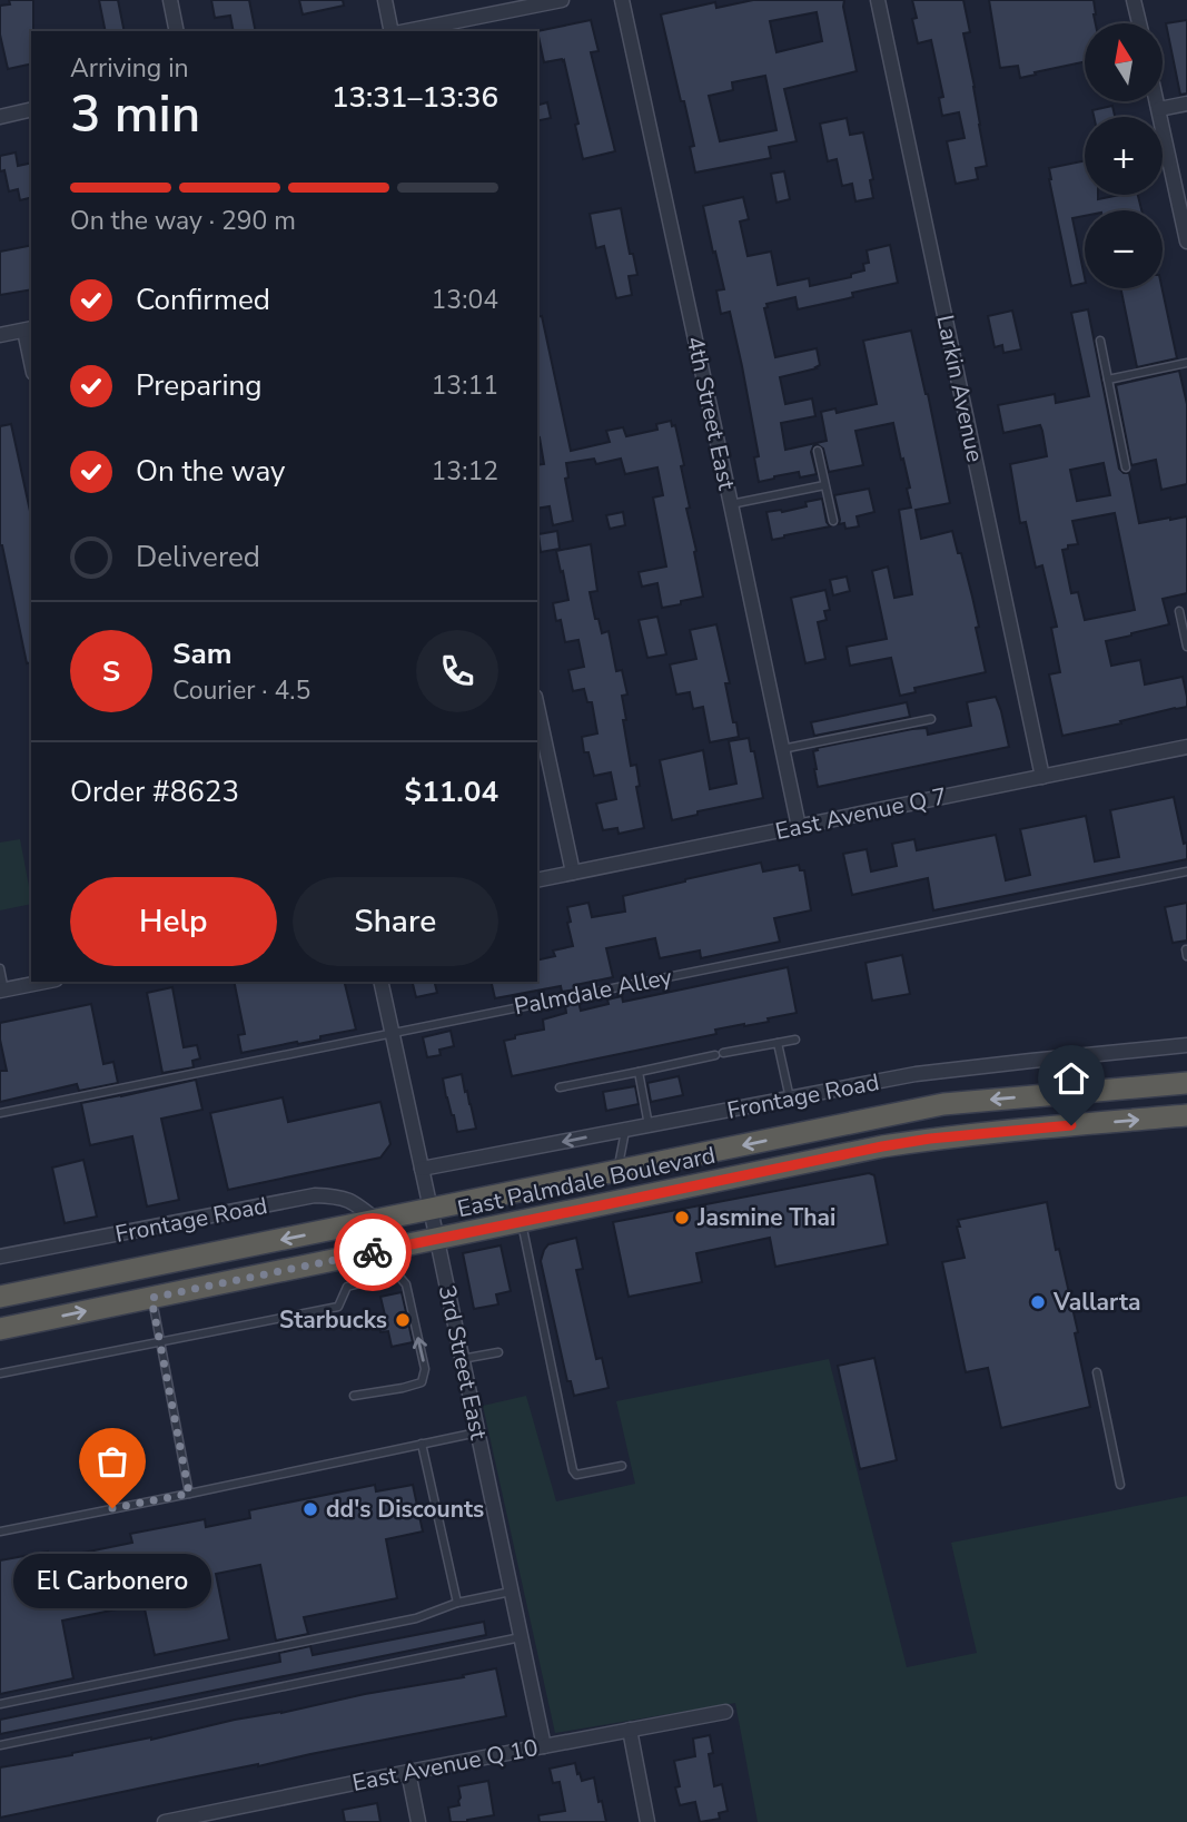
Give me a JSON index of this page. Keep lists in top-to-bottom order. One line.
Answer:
{"streets":{"highway":["East Palmdale Boulevard"],"street":["Larkin Avenue","4th Street East","East Avenue Q 7","Frontage Road","3rd Street East","East Avenue Q 10"],"lane":["Palmdale Alley"]},"crossings":[["Larkin Avenue","East Avenue Q 7"],["4th Street East","East Avenue Q 7"],["Palmdale Alley","3rd Street East"],["Frontage Road","East Palmdale Boulevard"],["Frontage Road","3rd Street East"],["East Palmdale Boulevard","3rd Street East"],["3rd Street East","East Avenue Q 10"]],"places":["Jasmine Thai","Vallarta","Starbucks","El Carbonero","dd's Discounts"],"north":"top","page":{"map_buttons":["+","−"],"heading":["3 min","Arriving in","13:31–13:36"],"panel":["Sam","Courier · 4.5","Order #8623","$11.04"],"bar":"On the way · 290 m","list":[["Confirmed","13:04"],["Preparing","13:11"],["On the way","13:12"],"Delivered"],"round":"S","buttons":["Help","Share"],"bubble":"El Carbonero"}}
